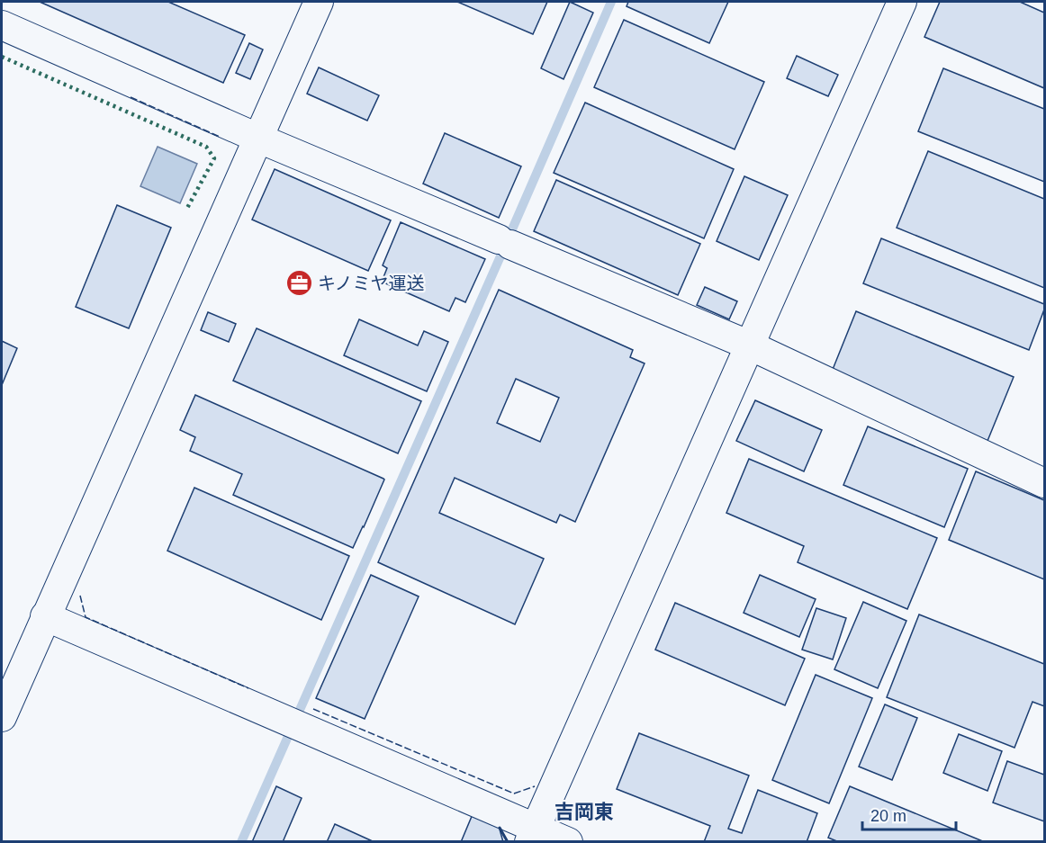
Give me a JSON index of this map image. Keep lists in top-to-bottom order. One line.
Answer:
{"districts":["吉岡東"],"places":{"office":["キノミヤ運送"]},"scale_bar":"20 m"}
